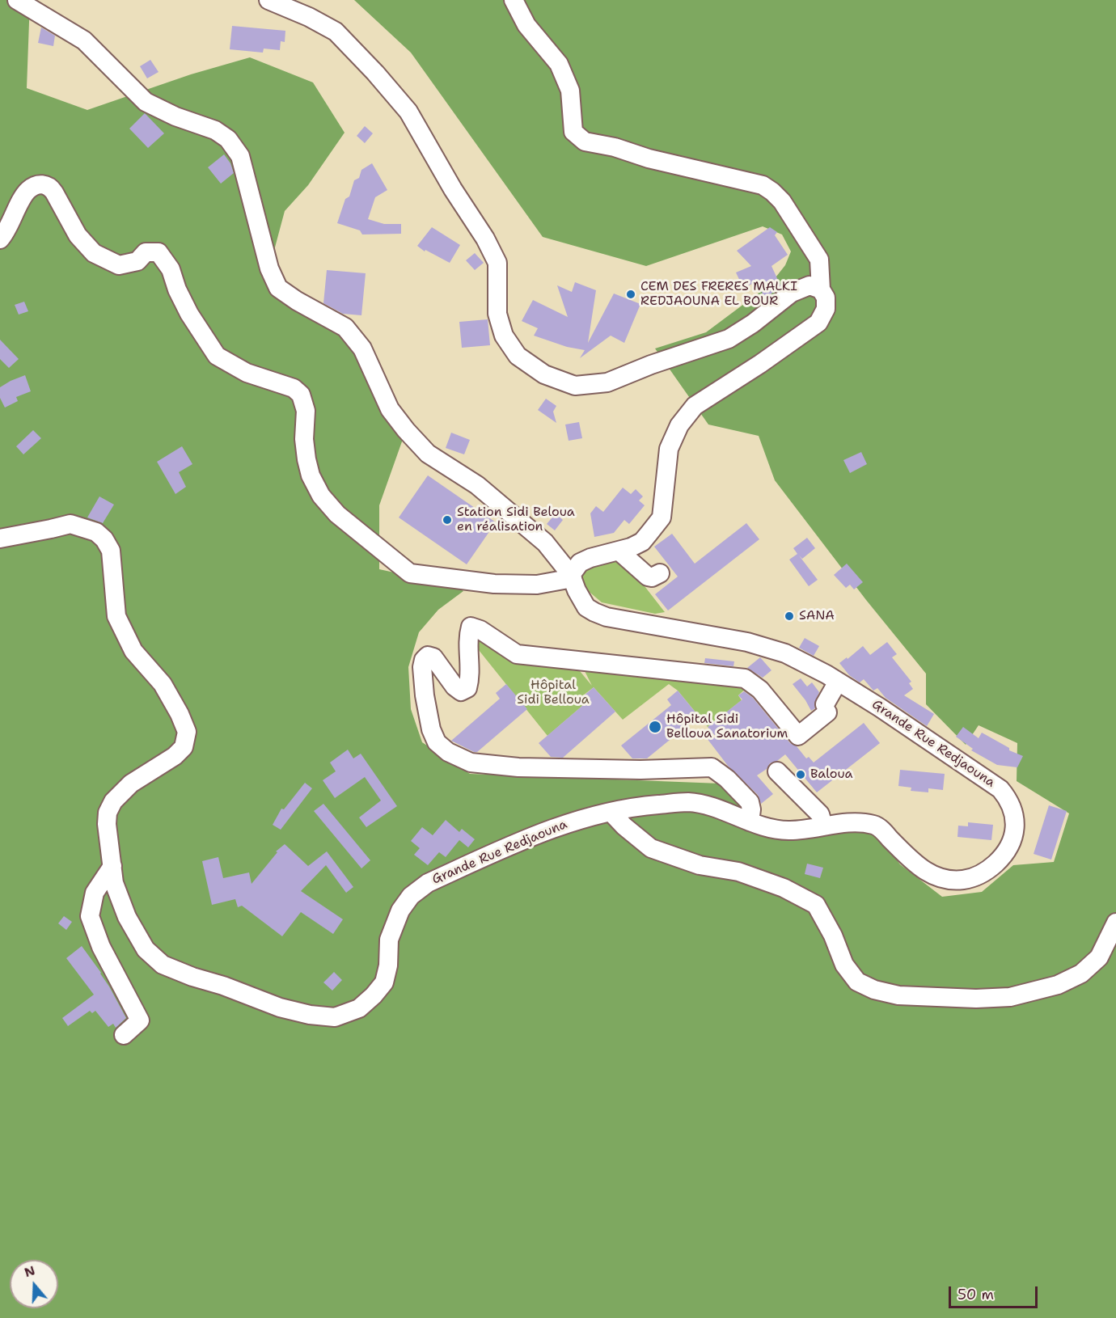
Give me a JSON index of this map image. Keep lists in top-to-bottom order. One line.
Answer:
{"streets":{"street":["Grande Rue Redjaouna"]},"parks":["Hôpital Sidi Belloua"],"places":["CEM DES FRERES MALKI REDJAOUNA EL BOUR","Station Sidi Beloua en réalisation","SANA","Hôpital Sidi Belloua Sanatorium","Baloua"],"scale_bar":"50 m","north":"top"}
